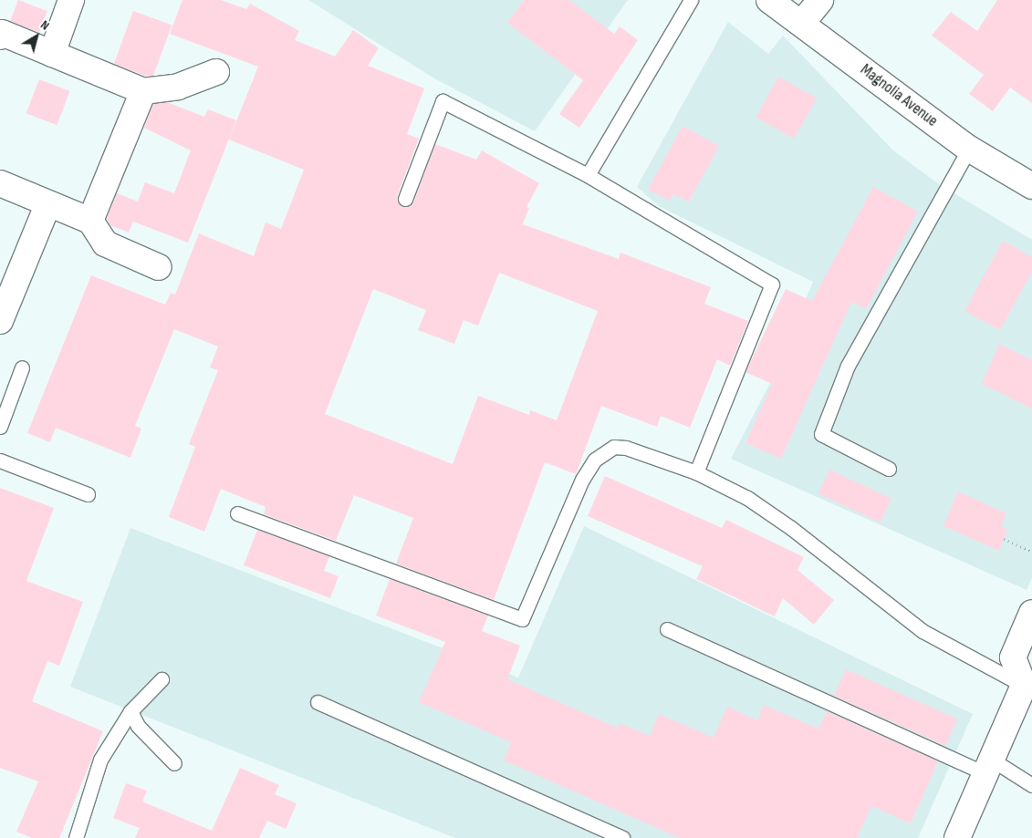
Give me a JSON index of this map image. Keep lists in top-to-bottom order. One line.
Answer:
{"streets":{"street":["Magnolia Avenue"]},"north":"top right"}
